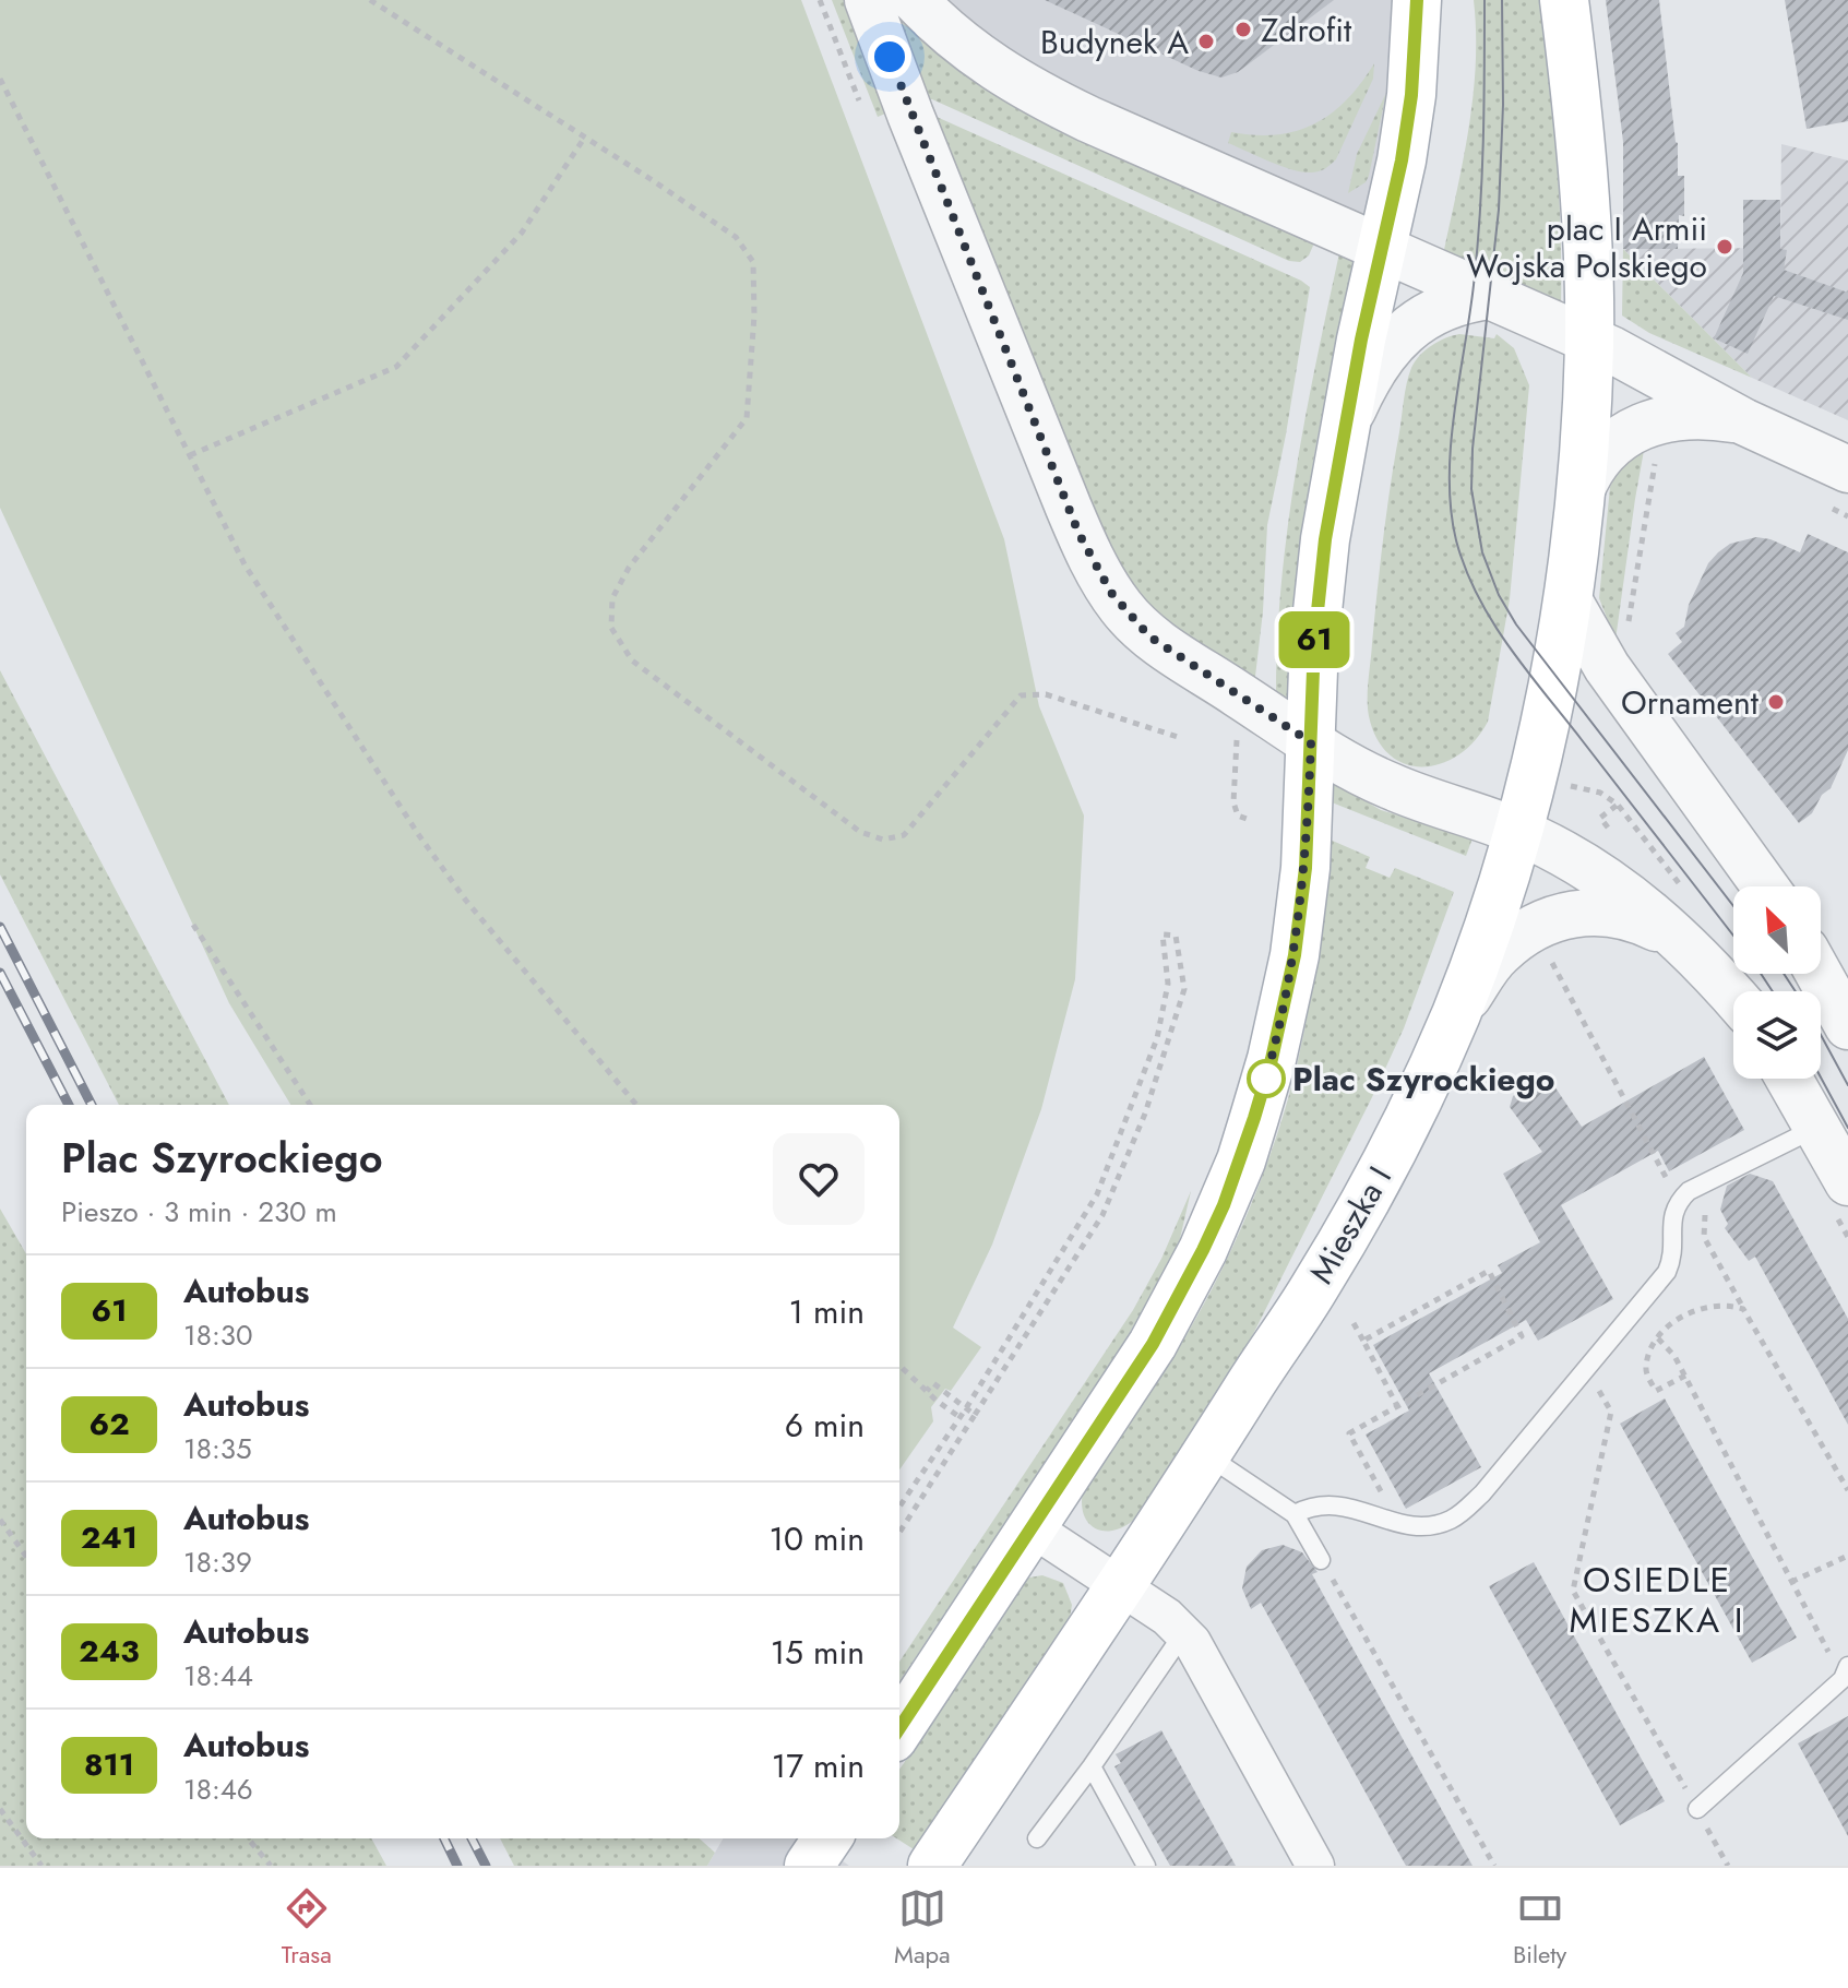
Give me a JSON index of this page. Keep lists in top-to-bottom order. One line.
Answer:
{"streets":{"main road":["Mieszka I"]},"districts":["OSIEDLE MIESZKA I"],"places":["Zdrofit","Budynek A","plac I Armii Wojska Polskiego","Ornament","Plac Szyrockiego"],"lines":["bus line 61"],"north":"top left","page":{"on_map":"61","heading":["Plac Szyrockiego","Pieszo · 3 min · 230 m"],"list":[{"mark":"61","name":"Autobus","note":"18:30","value":"1 min"},{"mark":"62","name":"Autobus","note":"18:35","value":"6 min"},{"mark":"241","name":"Autobus","note":"18:39","value":"10 min"},{"mark":"243","name":"Autobus","note":"18:44","value":"15 min"},{"mark":"811","name":"Autobus","note":"18:46","value":"17 min"}],"tabs":["Trasa","Mapa","Bilety"]}}
